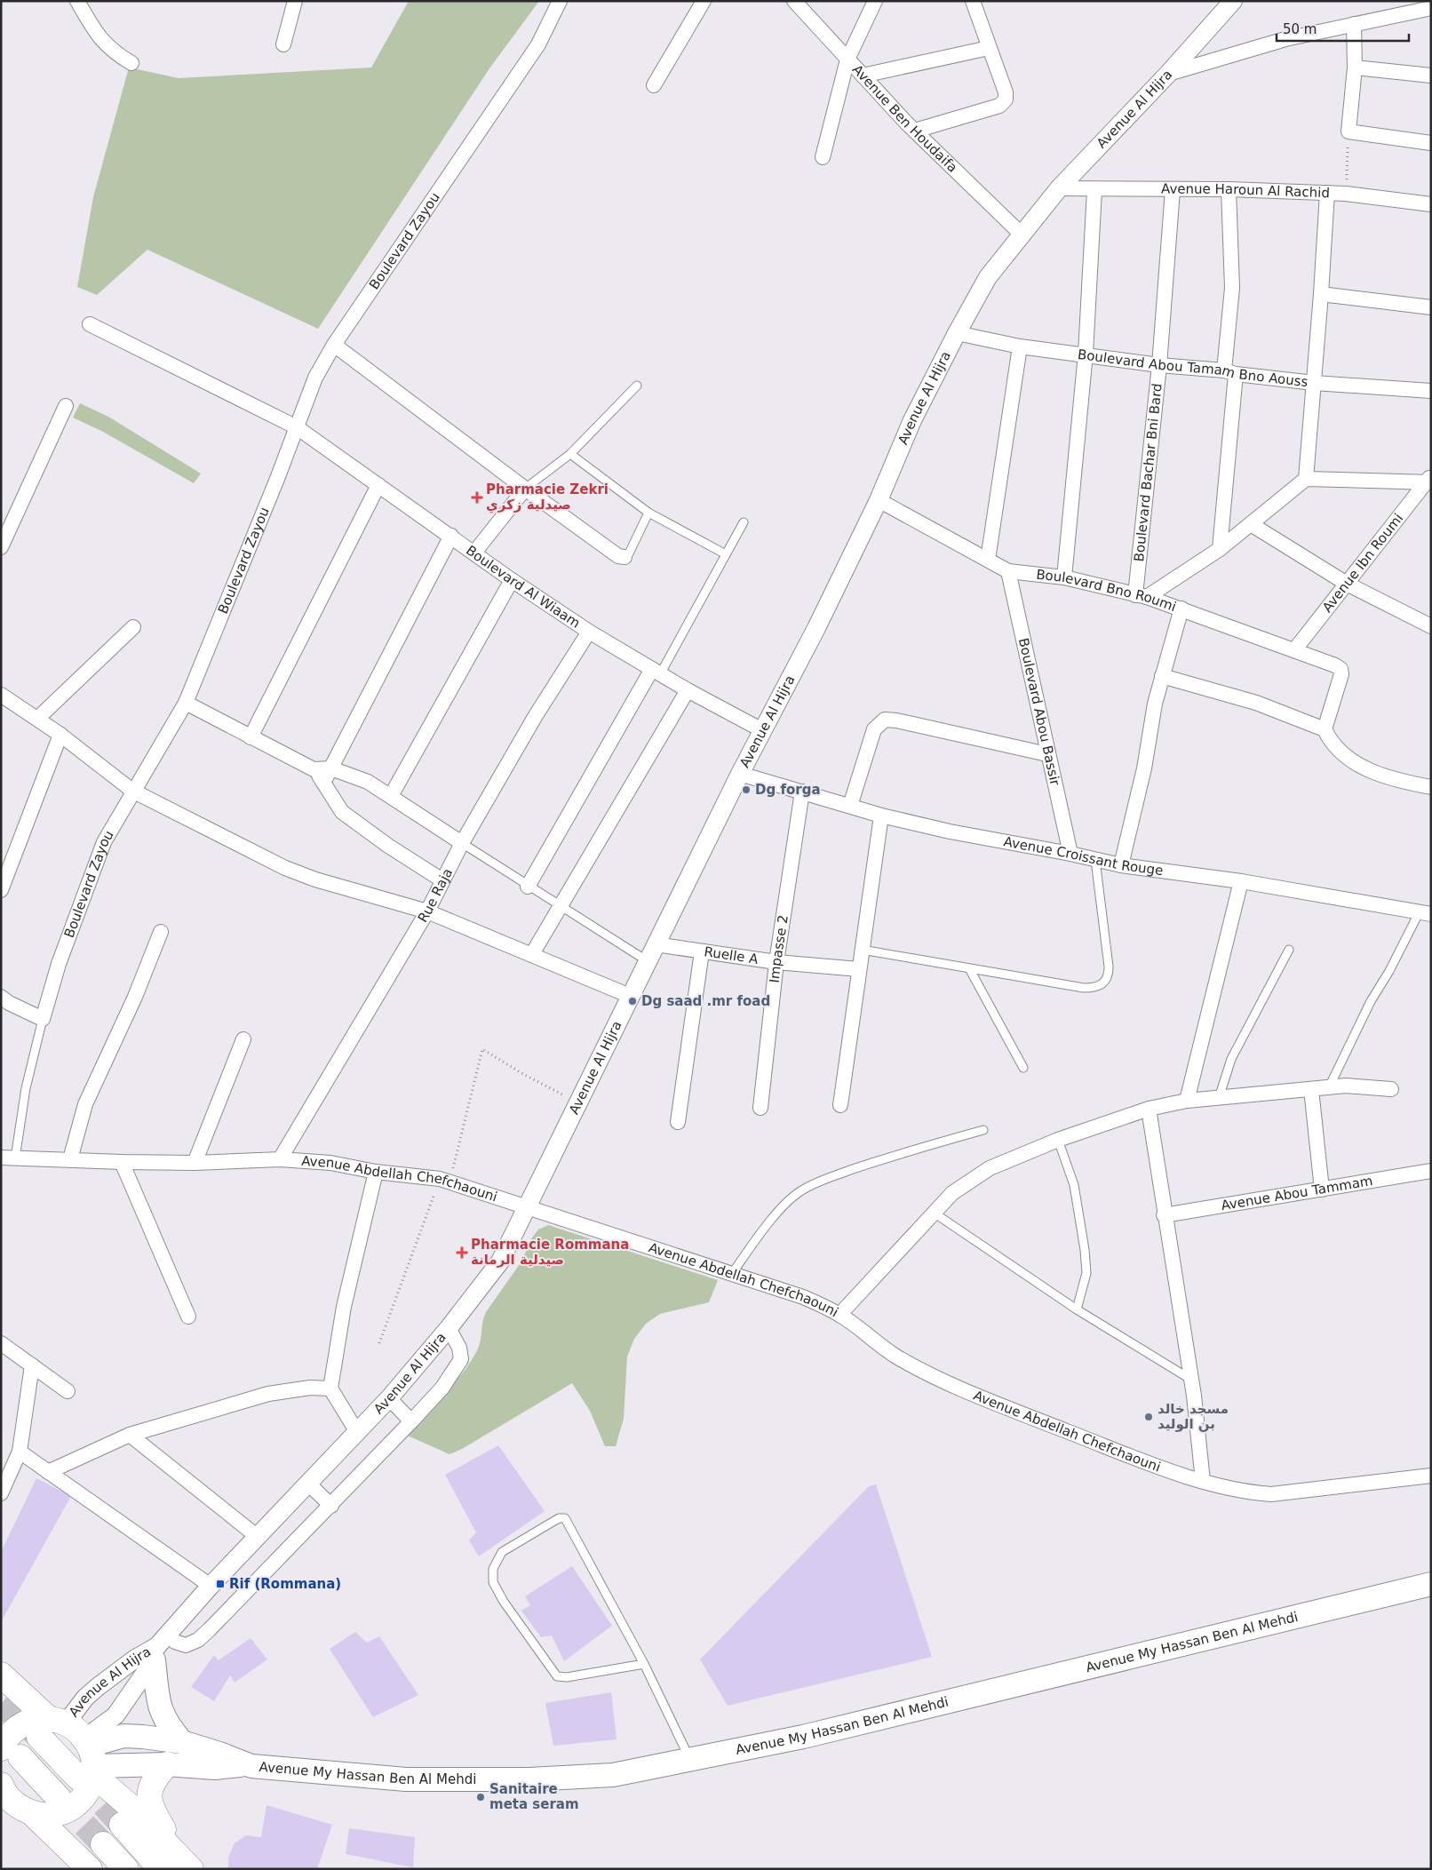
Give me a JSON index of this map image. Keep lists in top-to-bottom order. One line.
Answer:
{"streets":{"main road":["Avenue My Hassan Ben Al Mehdi"],"street":["Avenue Al Hijra","Avenue Ben Houdaifa","Avenue Haroun Al Rachid","Boulevard Zayou","Boulevard Abou Tamam Bno Aouss","Boulevard Bachar Bni Bard","Avenue Ibn Roumi","Boulevard Al Wiaam","Boulevard Bno Roumi","Boulevard Abou Bassir","Avenue Croissant Rouge","Rue Raja","Impasse 2","Ruelle A","Avenue Abdellah Chefchaouni","Avenue Abou Tammam"]},"crossings":[["Avenue Al Hijra","Avenue Ben Houdaifa"],["Avenue Al Hijra","Avenue Haroun Al Rachid"],["Avenue Al Hijra","Boulevard Abou Tamam Bno Aouss"],["Avenue Al Hijra","Boulevard Al Wiaam"],["Avenue Al Hijra","Boulevard Bno Roumi"],["Avenue Al Hijra","Avenue Croissant Rouge"],["Avenue Al Hijra","Ruelle A"],["Avenue Al Hijra","Avenue Abdellah Chefchaouni"],["Avenue Haroun Al Rachid","Boulevard Bachar Bni Bard"],["Boulevard Zayou","Boulevard Al Wiaam"],["Boulevard Zayou","Avenue Abdellah Chefchaouni"],["Boulevard Abou Tamam Bno Aouss","Boulevard Bachar Bni Bard"],["Boulevard Bachar Bni Bard","Boulevard Bno Roumi"],["Avenue Ibn Roumi","Boulevard Bno Roumi"],["Boulevard Al Wiaam","Rue Raja"],["Boulevard Bno Roumi","Boulevard Abou Bassir"],["Boulevard Abou Bassir","Avenue Croissant Rouge"],["Avenue Croissant Rouge","Impasse 2"],["Rue Raja","Avenue Abdellah Chefchaouni"],["Impasse 2","Ruelle A"]],"places":{"health":["Pharmacie Zekri صيدلية زكري","Pharmacie Rommana صيدلية الرمانة"],"other":["Dg forga","Dg saad .mr foad","مسجد خالد بن الوليد","Sanitaire meta seram"],"transit":["Rif (Rommana)"]},"scale_bar":"50 m"}
